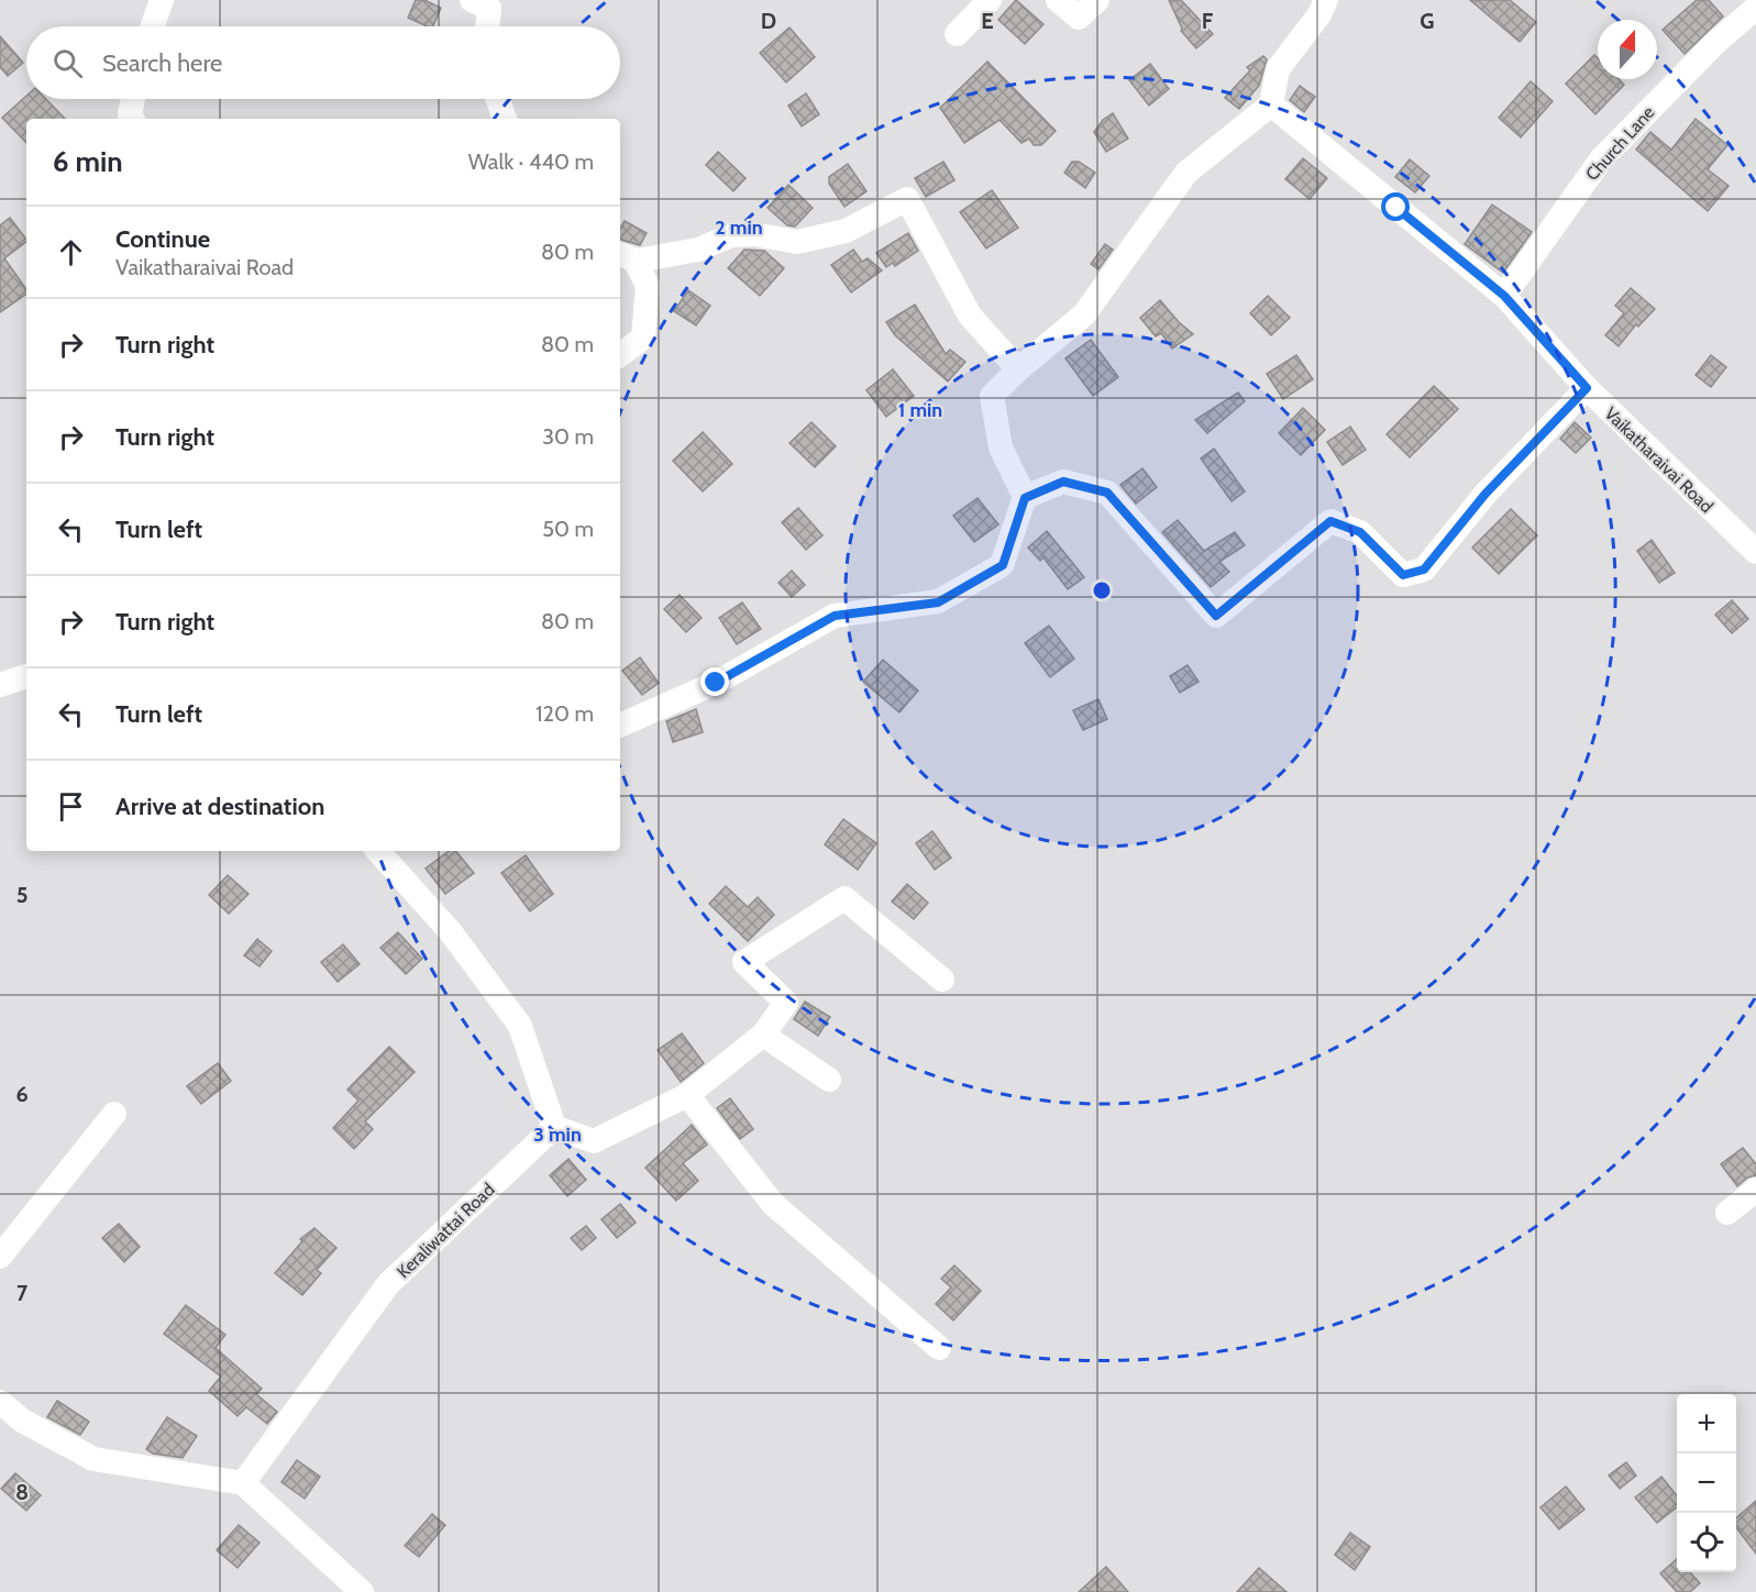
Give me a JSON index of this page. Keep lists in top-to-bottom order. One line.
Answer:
{"streets":{"street":["Church Lane","Vaikatharaivai Road","Keraliwattai Road"]},"crossings":[["Church Lane","Vaikatharaivai Road"]],"north":"top","page":{"search":"Search here","heading":["6 min","Walk · 440 m"],"list":[["Continue","Vaikatharaivai Road","80 m"],["Turn right","80 m"],["Turn right","30 m"],["Turn left","50 m"],["Turn right","80 m"],["Turn left","120 m"],"Arrive at destination"],"map_buttons":["+","−"]},"grid":{"columns":["D","E","F","G"],"rows":["5","6","7","8"]},"rings":["2 min","1 min","3 min"]}
